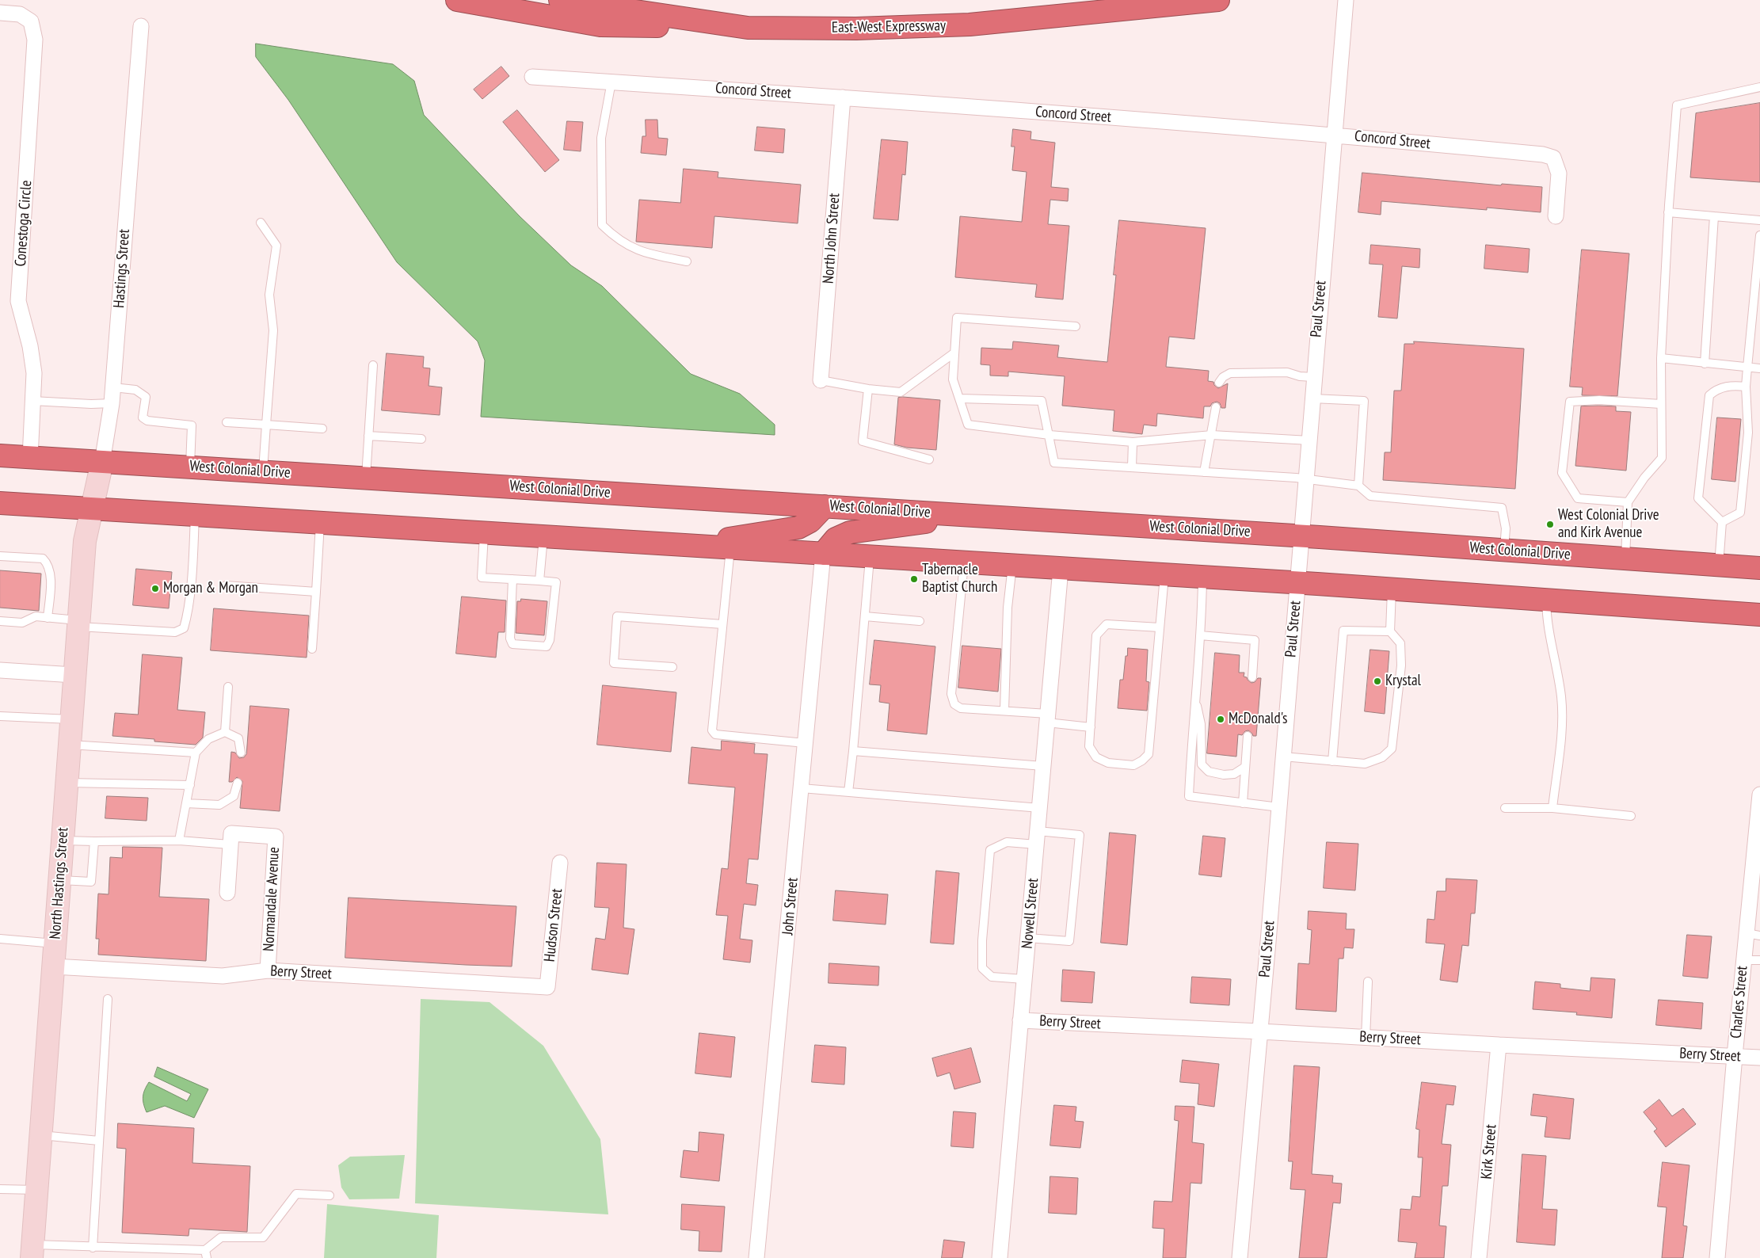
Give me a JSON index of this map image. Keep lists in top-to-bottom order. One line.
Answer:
{"streets":{"highway":["East-West Expressway","West Colonial Drive"],"street":["Concord Street","Conestoga Circle","North John Street","Hastings Street","Paul Street","North Hastings Street","Normandale Avenue","John Street","Nowell Street","Hudson Street","Berry Street","Charles Street","Kirk Street"]},"crossings":[["Concord Street","North John Street"],["Concord Street","Paul Street"],["Conestoga Circle","West Colonial Drive"],["Hastings Street","West Colonial Drive"],["Hastings Street","North Hastings Street"],["Paul Street","West Colonial Drive"],["Paul Street","Berry Street"],["North Hastings Street","Berry Street"],["Normandale Avenue","Berry Street"],["Nowell Street","Berry Street"],["Hudson Street","Berry Street"],["Berry Street","Charles Street"],["Berry Street","Kirk Street"]],"places":["West Colonial Drive and Kirk Avenue","Tabernacle Baptist Church","Morgan & Morgan","Krystal","McDonald's"]}
